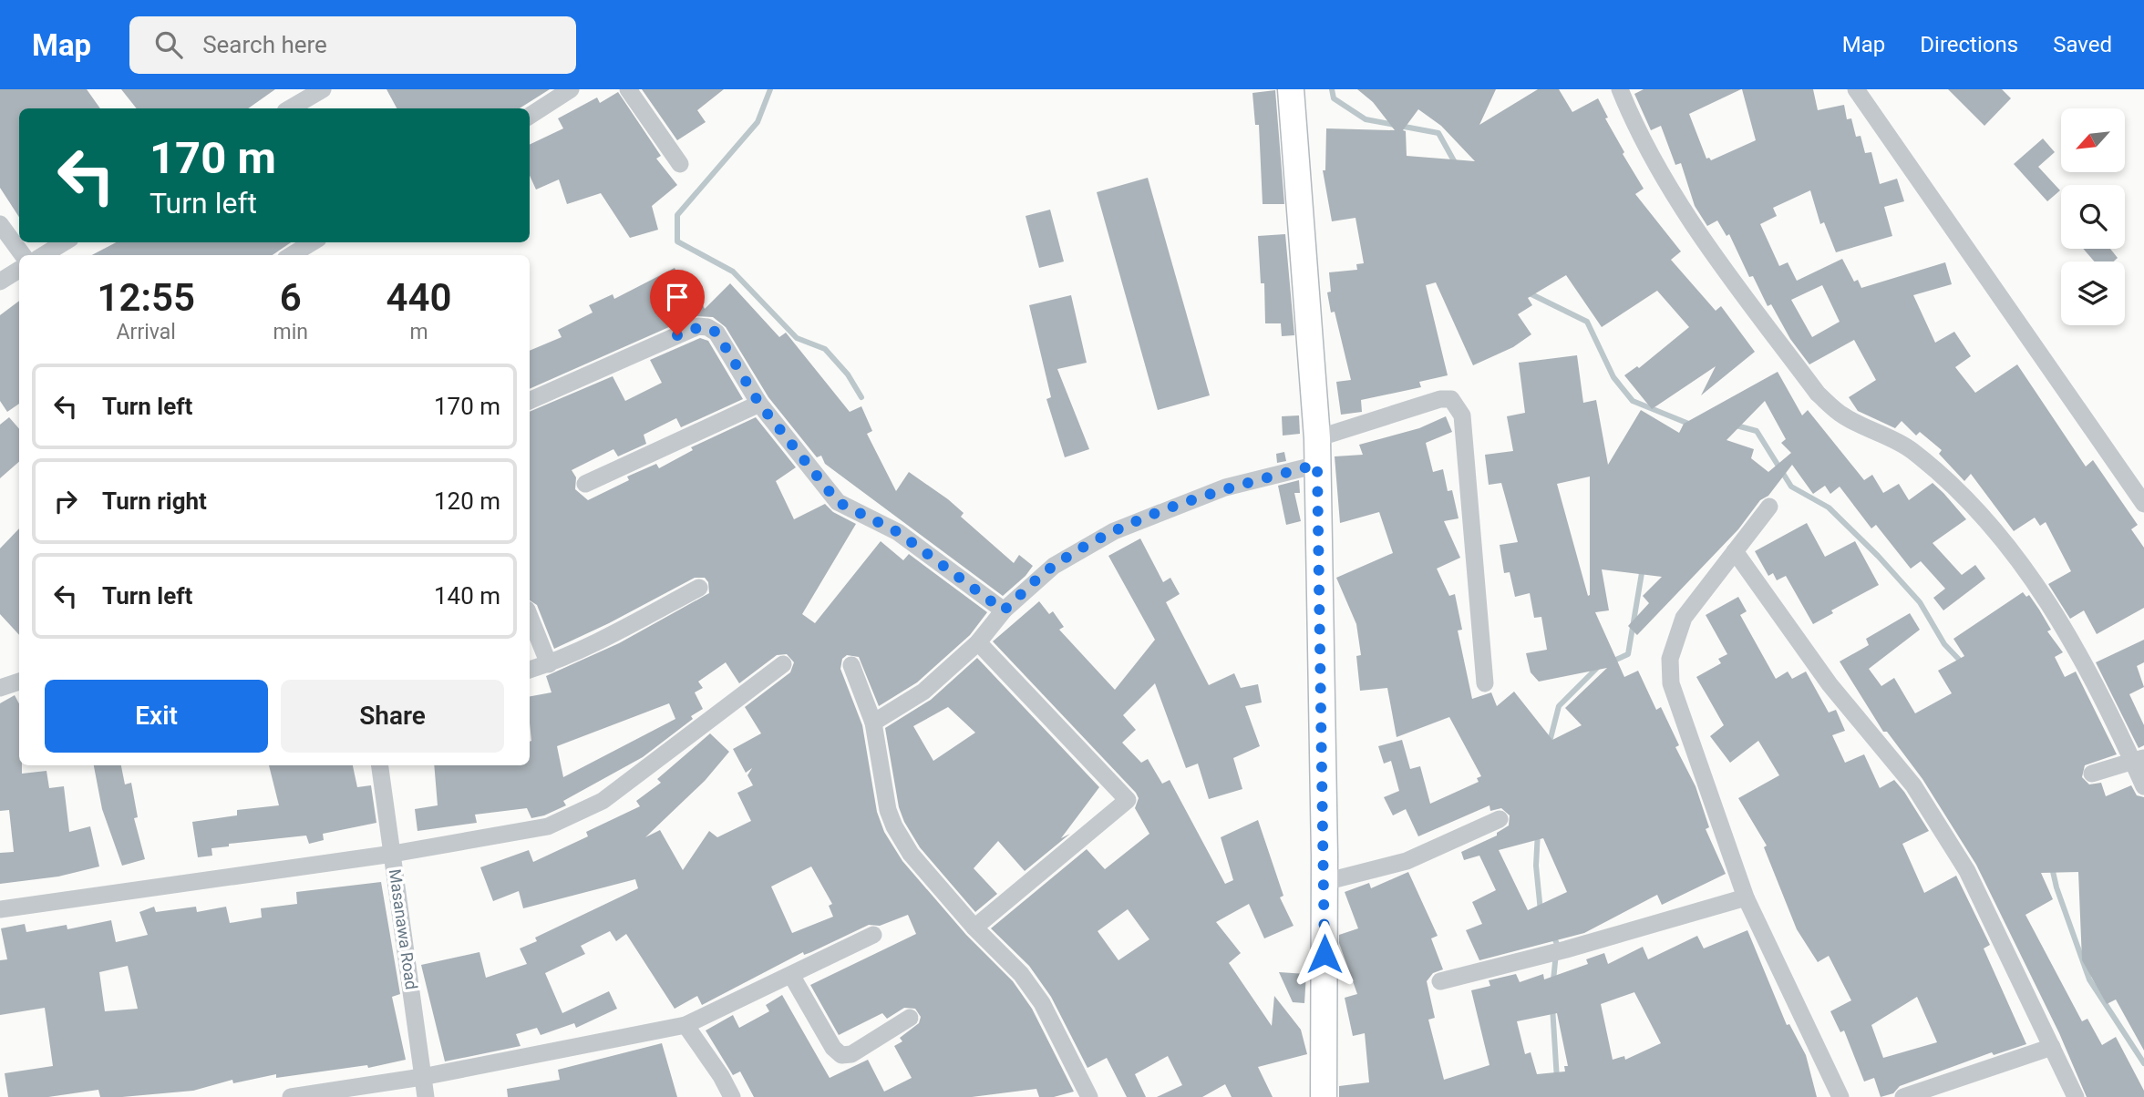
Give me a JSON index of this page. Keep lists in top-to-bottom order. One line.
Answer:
{"streets":{"street":["Masanawa Road"]},"north":"bottom left","page":{"header":"Map","search":"Search here","nav":["Map","Directions","Saved"],"turn":["170 m","Turn left"],"eta":["12:55","Arrival","6","min","440","m"],"list":[{"name":"Turn left","value":"170 m"},{"name":"Turn right","value":"120 m"},{"name":"Turn left","value":"140 m"}],"buttons":["Exit","Share"]}}
